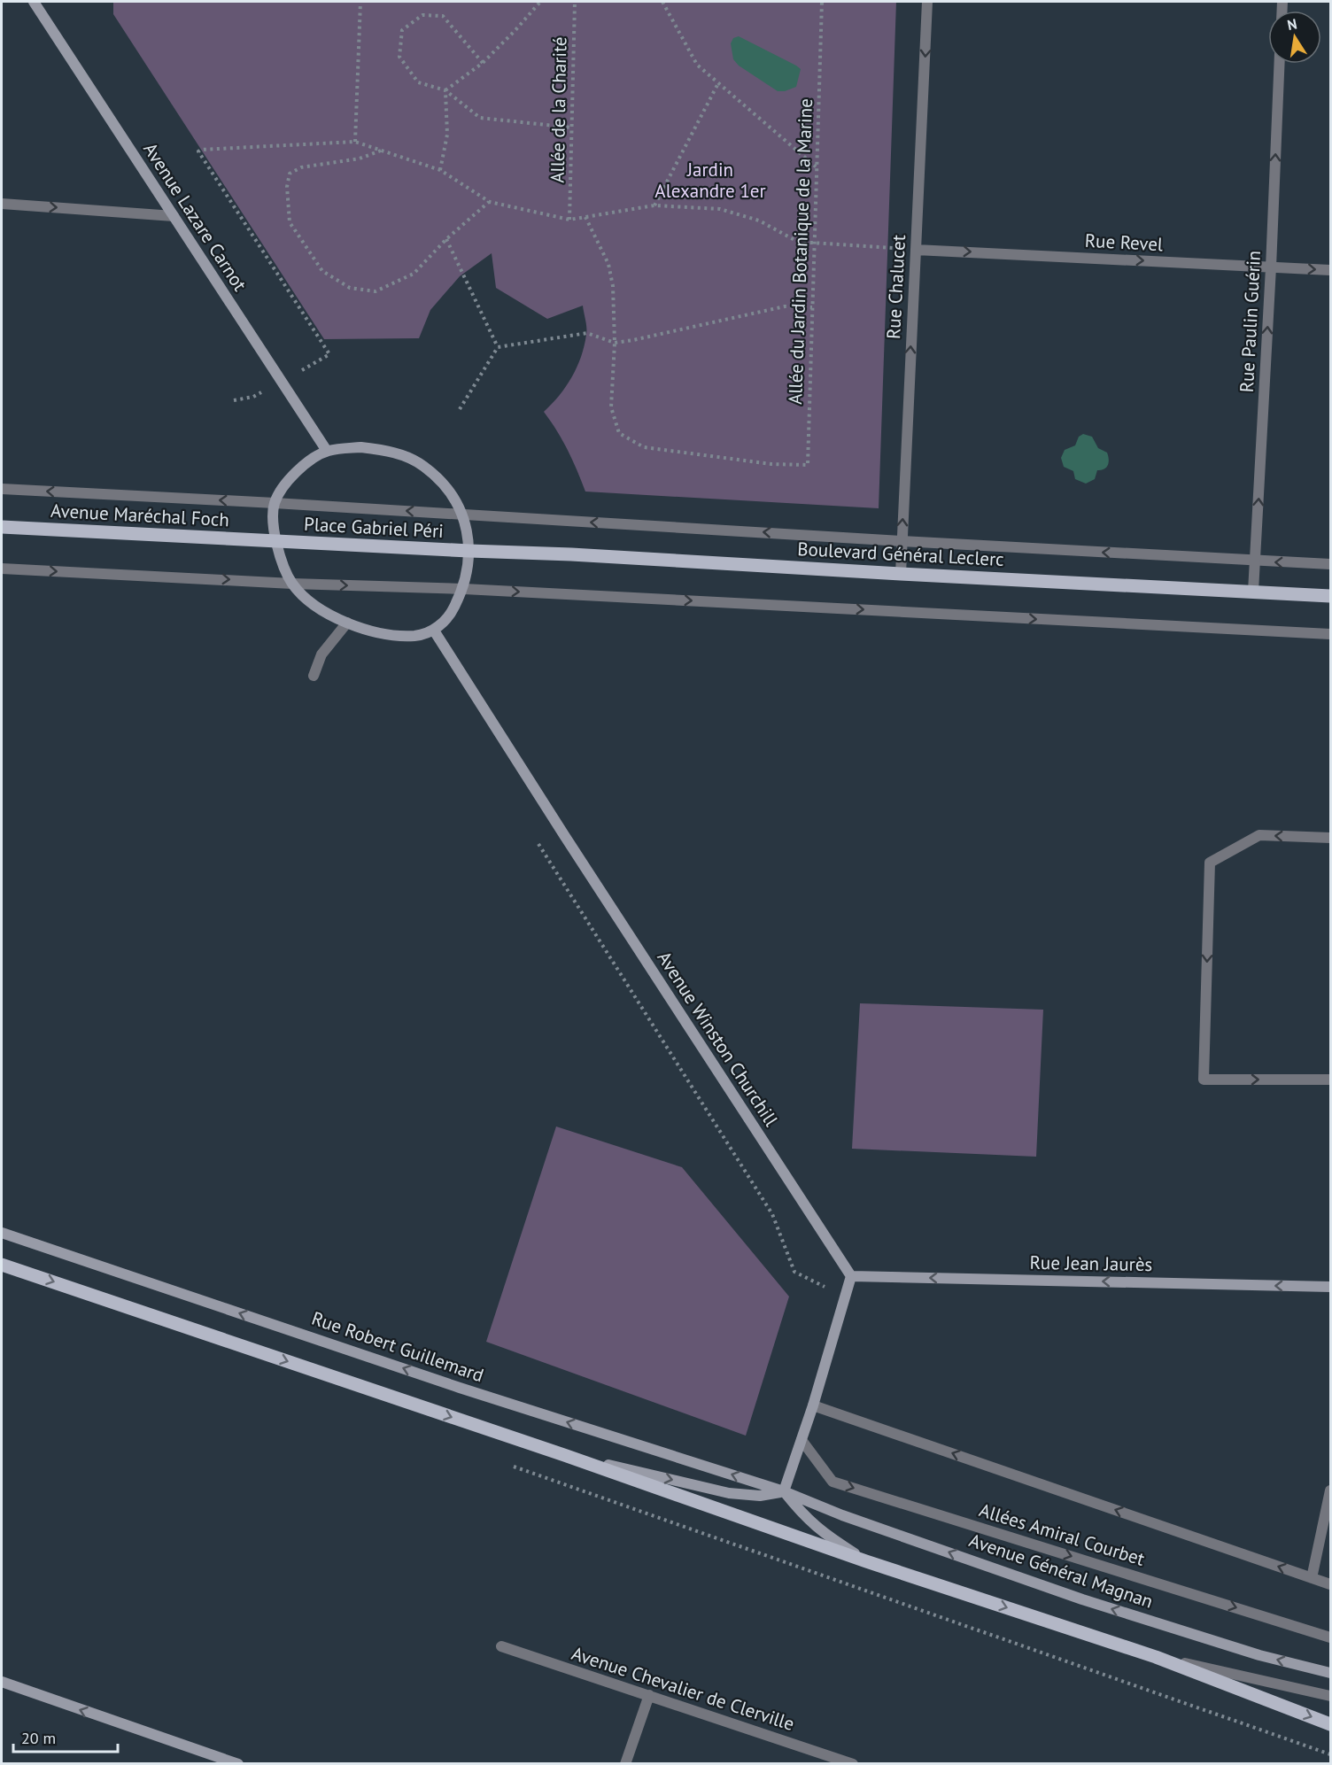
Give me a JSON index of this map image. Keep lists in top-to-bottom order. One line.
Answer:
{"streets":{"main road":["Avenue Maréchal Foch","Place Gabriel Péri","Boulevard Général Leclerc"],"street":["Avenue Lazare Carnot","Rue Revel","Rue Chalucet","Rue Paulin Guérin","Avenue Winston Churchill","Rue Jean Jaurès","Rue Robert Guillemard","Allées Amiral Courbet","Avenue Général Magnan","Avenue Chevalier de Clerville"],"path":["Allée de la Charité","Allée du Jardin Botanique de la Marine"]},"crossings":[["Avenue Lazare Carnot","Place Gabriel Péri"],["Rue Revel","Rue Chalucet"],["Rue Revel","Rue Paulin Guérin"],["Rue Chalucet","Boulevard Général Leclerc"],["Rue Paulin Guérin","Boulevard Général Leclerc"],["Avenue Maréchal Foch","Place Gabriel Péri"],["Place Gabriel Péri","Boulevard Général Leclerc"],["Place Gabriel Péri","Avenue Winston Churchill"],["Avenue Winston Churchill","Rue Jean Jaurès"],["Rue Robert Guillemard","Avenue Général Magnan"]],"one_way":["Rue Revel","Rue Paulin Guérin","Rue Jean Jaurès","Rue Robert Guillemard"],"parks":["Jardin Alexandre 1er"],"scale_bar":"20 m","north":"top"}
